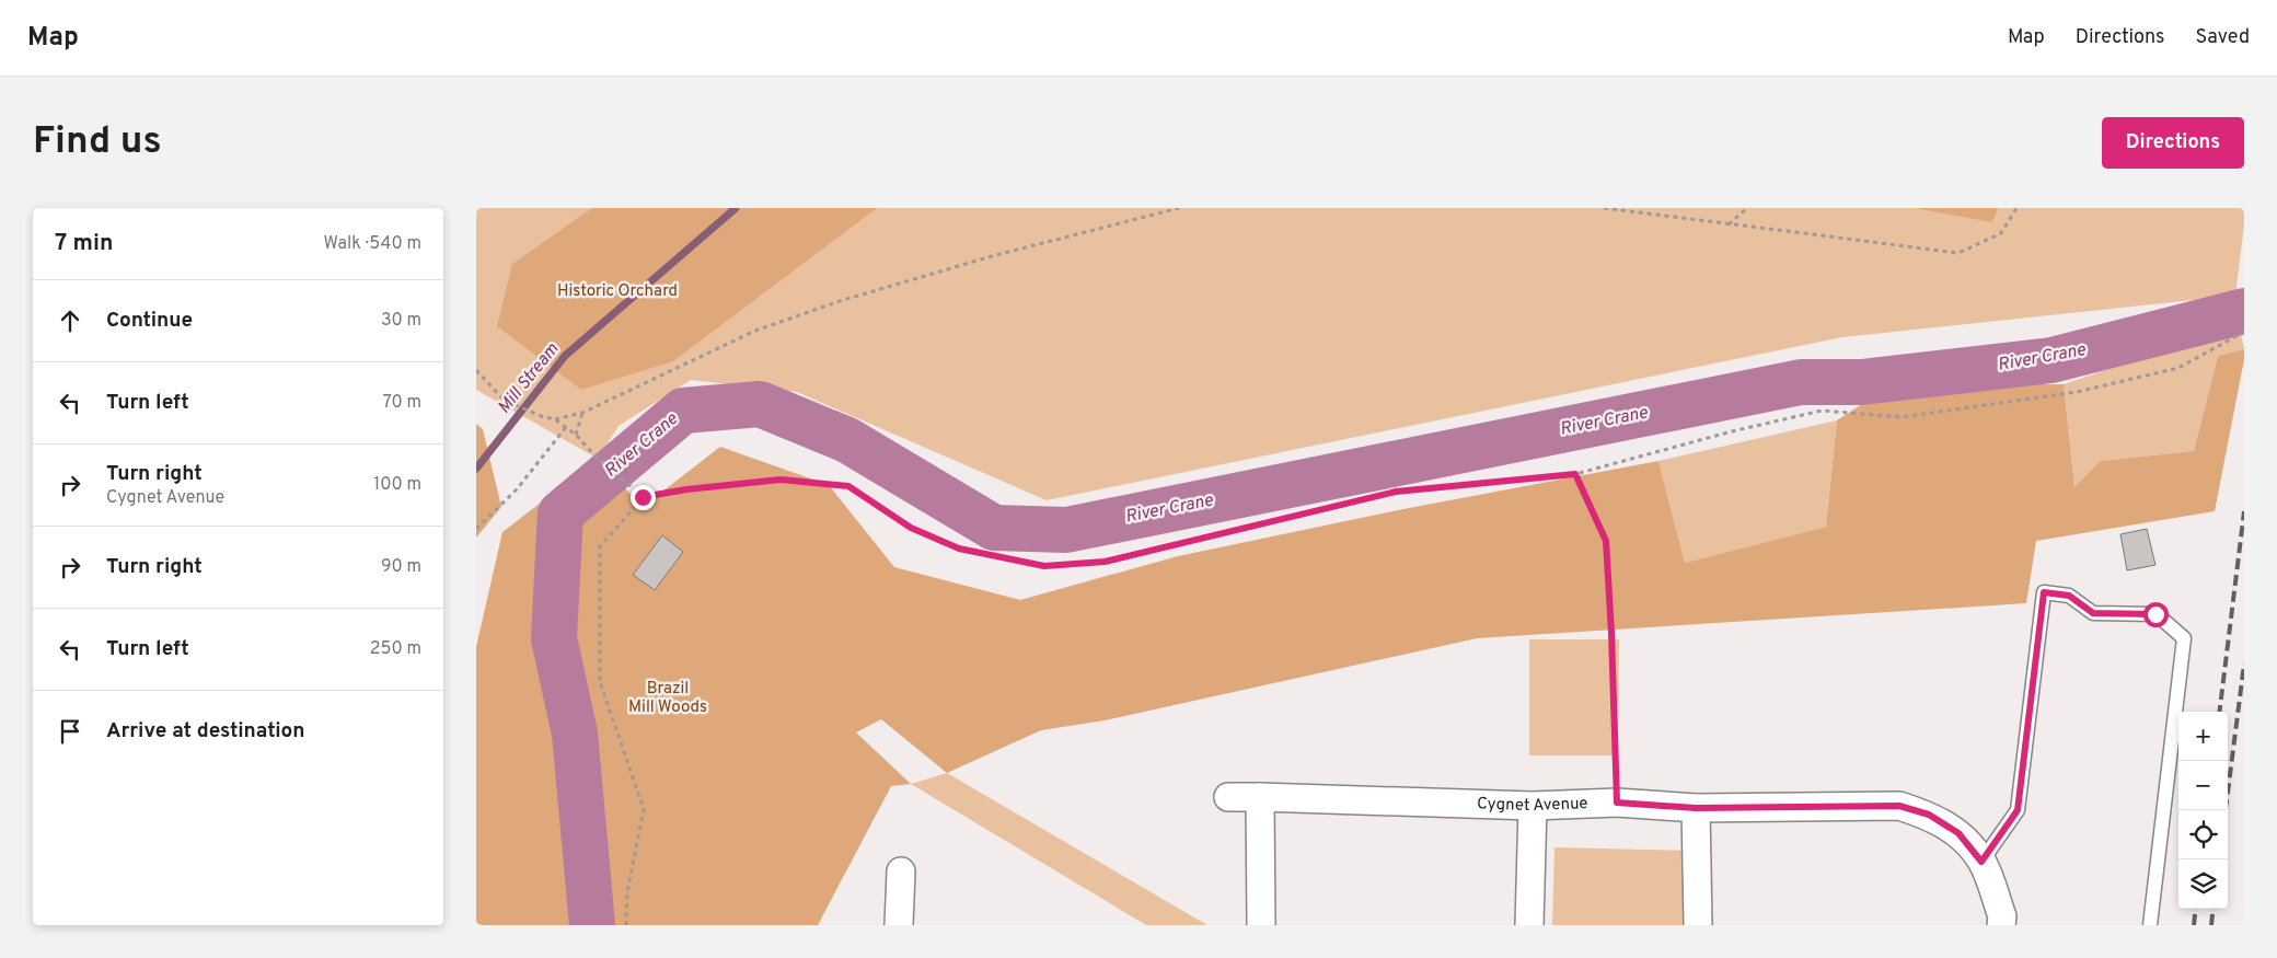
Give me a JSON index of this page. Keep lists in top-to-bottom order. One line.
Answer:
{"streets":{"street":["Cygnet Avenue"]},"water":["River Crane","Mill Stream"],"parks":["Historic Orchard","Brazil Mill Woods"],"page":{"header":"Map","nav":["Map","Directions","Saved"],"buttons":"Directions","title":"Find us","heading":["7 min","Walk · 540 m"],"list":[["Continue","30 m"],["Turn left","70 m"],["Turn right","Cygnet Avenue","100 m"],["Turn right","90 m"],["Turn left","250 m"],"Arrive at destination"],"map_buttons":["+","−"]}}
